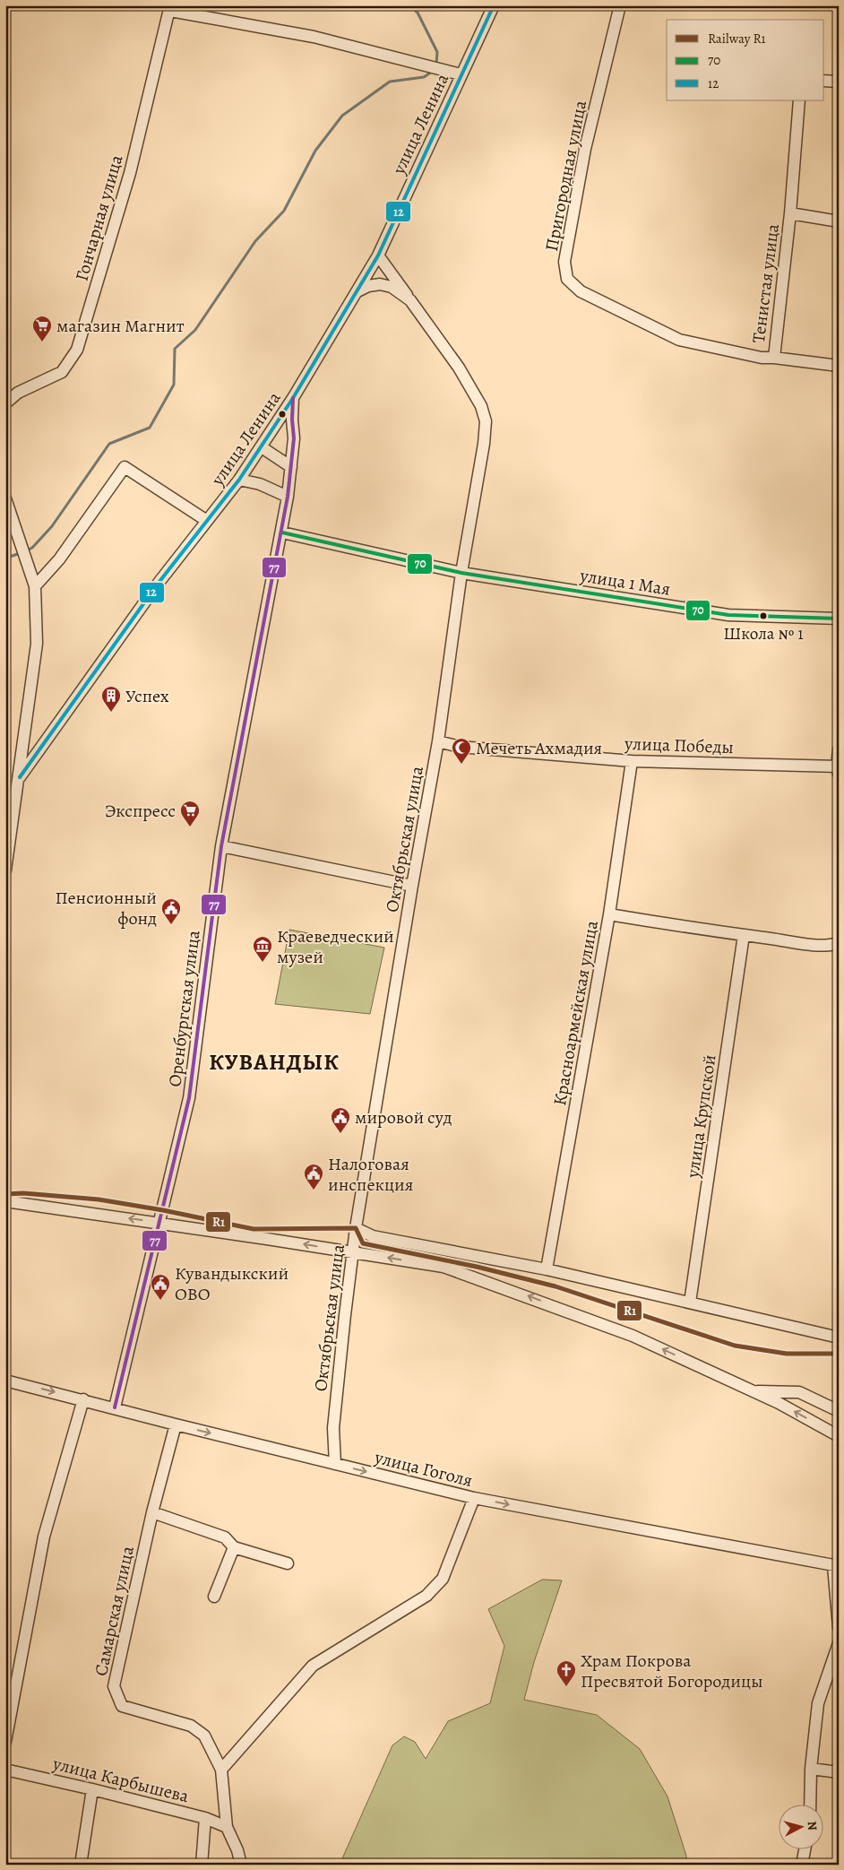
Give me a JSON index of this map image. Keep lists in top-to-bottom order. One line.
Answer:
{"streets":{"street":["улица Ленина","Пригородная улица","Гончарная улица","Тенистая улица","улица 1 Мая","улица Победы","Октябрьская улица","Оренбургская улица","Красноармейская улица","улица Крупской","улица Гоголя","Самарская улица","улица Карбышева"]},"crossings":[["улица Ленина","Октябрьская улица"],["улица Ленина","Оренбургская улица"],["Пригородная улица","Тенистая улица"],["улица 1 Мая","Октябрьская улица"],["улица 1 Мая","Оренбургская улица"],["улица Победы","Октябрьская улица"],["улица Победы","Красноармейская улица"],["Октябрьская улица","улица Гоголя"],["Оренбургская улица","улица Гоголя"],["улица Гоголя","Самарская улица"]],"one_way":["улица Гоголя"],"districts":["КУВАНДЫК"],"places":{"supermarket":["магазин Магнит","Экспресс"],"other":["Школа № 1"],"building":["Успех"],"mosque":["Мечеть Ахмадия"],"public building":["Пенсионный фонд","мировой суд","Налоговая инспекция","Кувандыкский ОВО"],"museum":["Краеведческий музей"],"church":["Храм Покрова Пресвятой Богородицы"]},"lines":["transit line 12","transit line 77","transit line 70","rail line R1"],"legend":["Railway R1","70","12"],"north":"right"}
